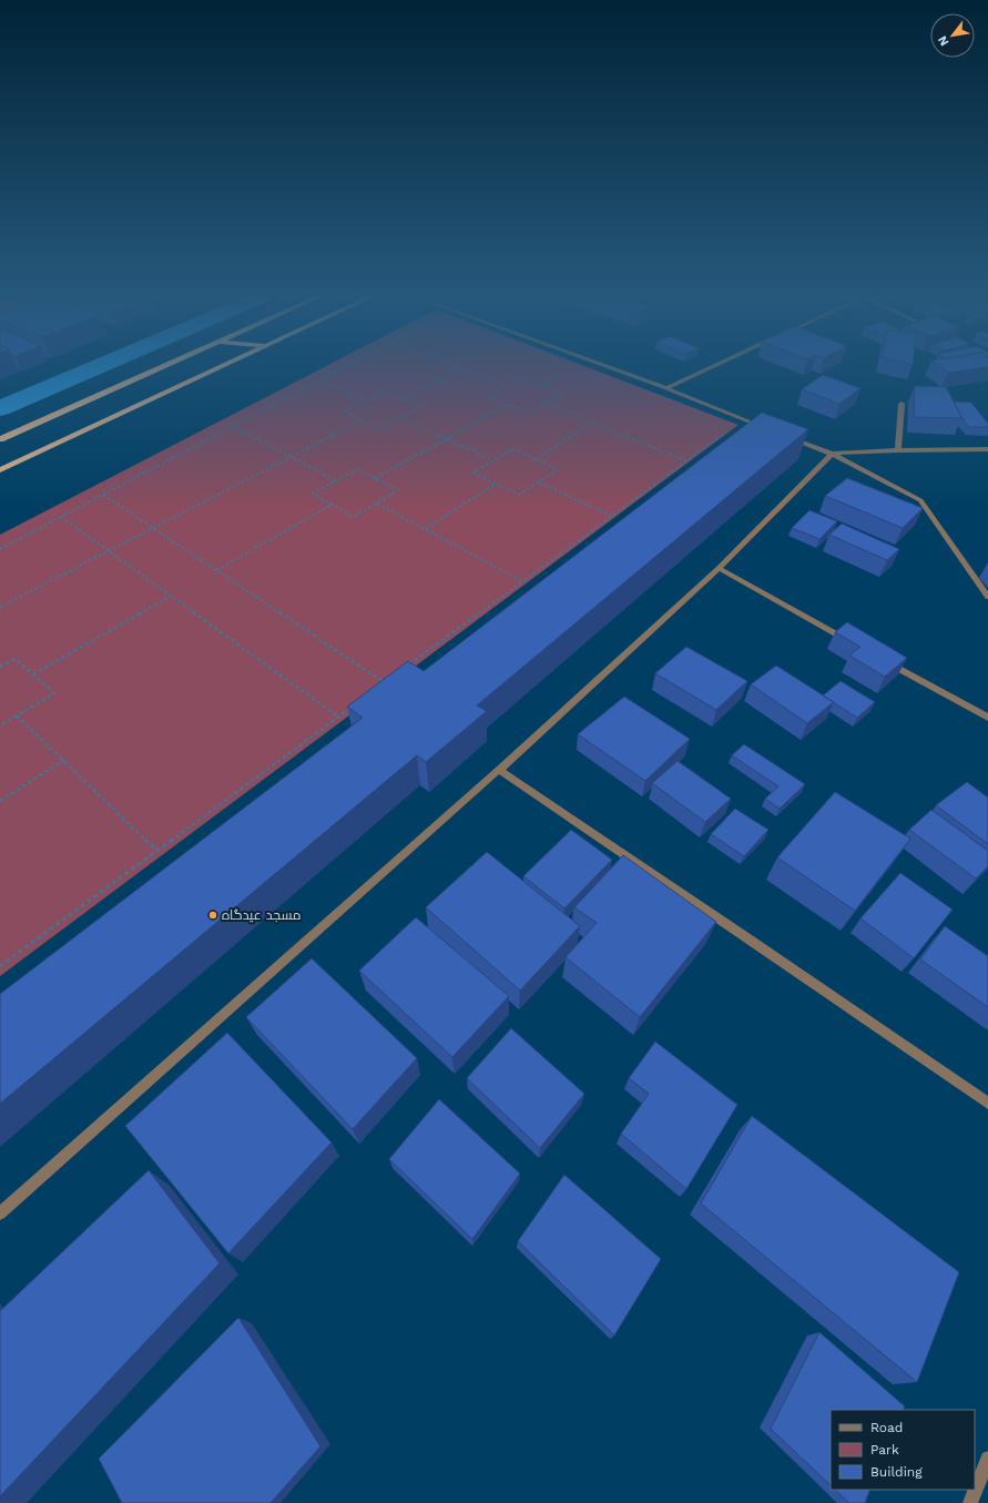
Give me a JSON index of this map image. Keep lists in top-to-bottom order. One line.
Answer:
{"places":["مسجد عیدگاه"],"legend":["Road","Park","Building"],"north":"bottom left"}
